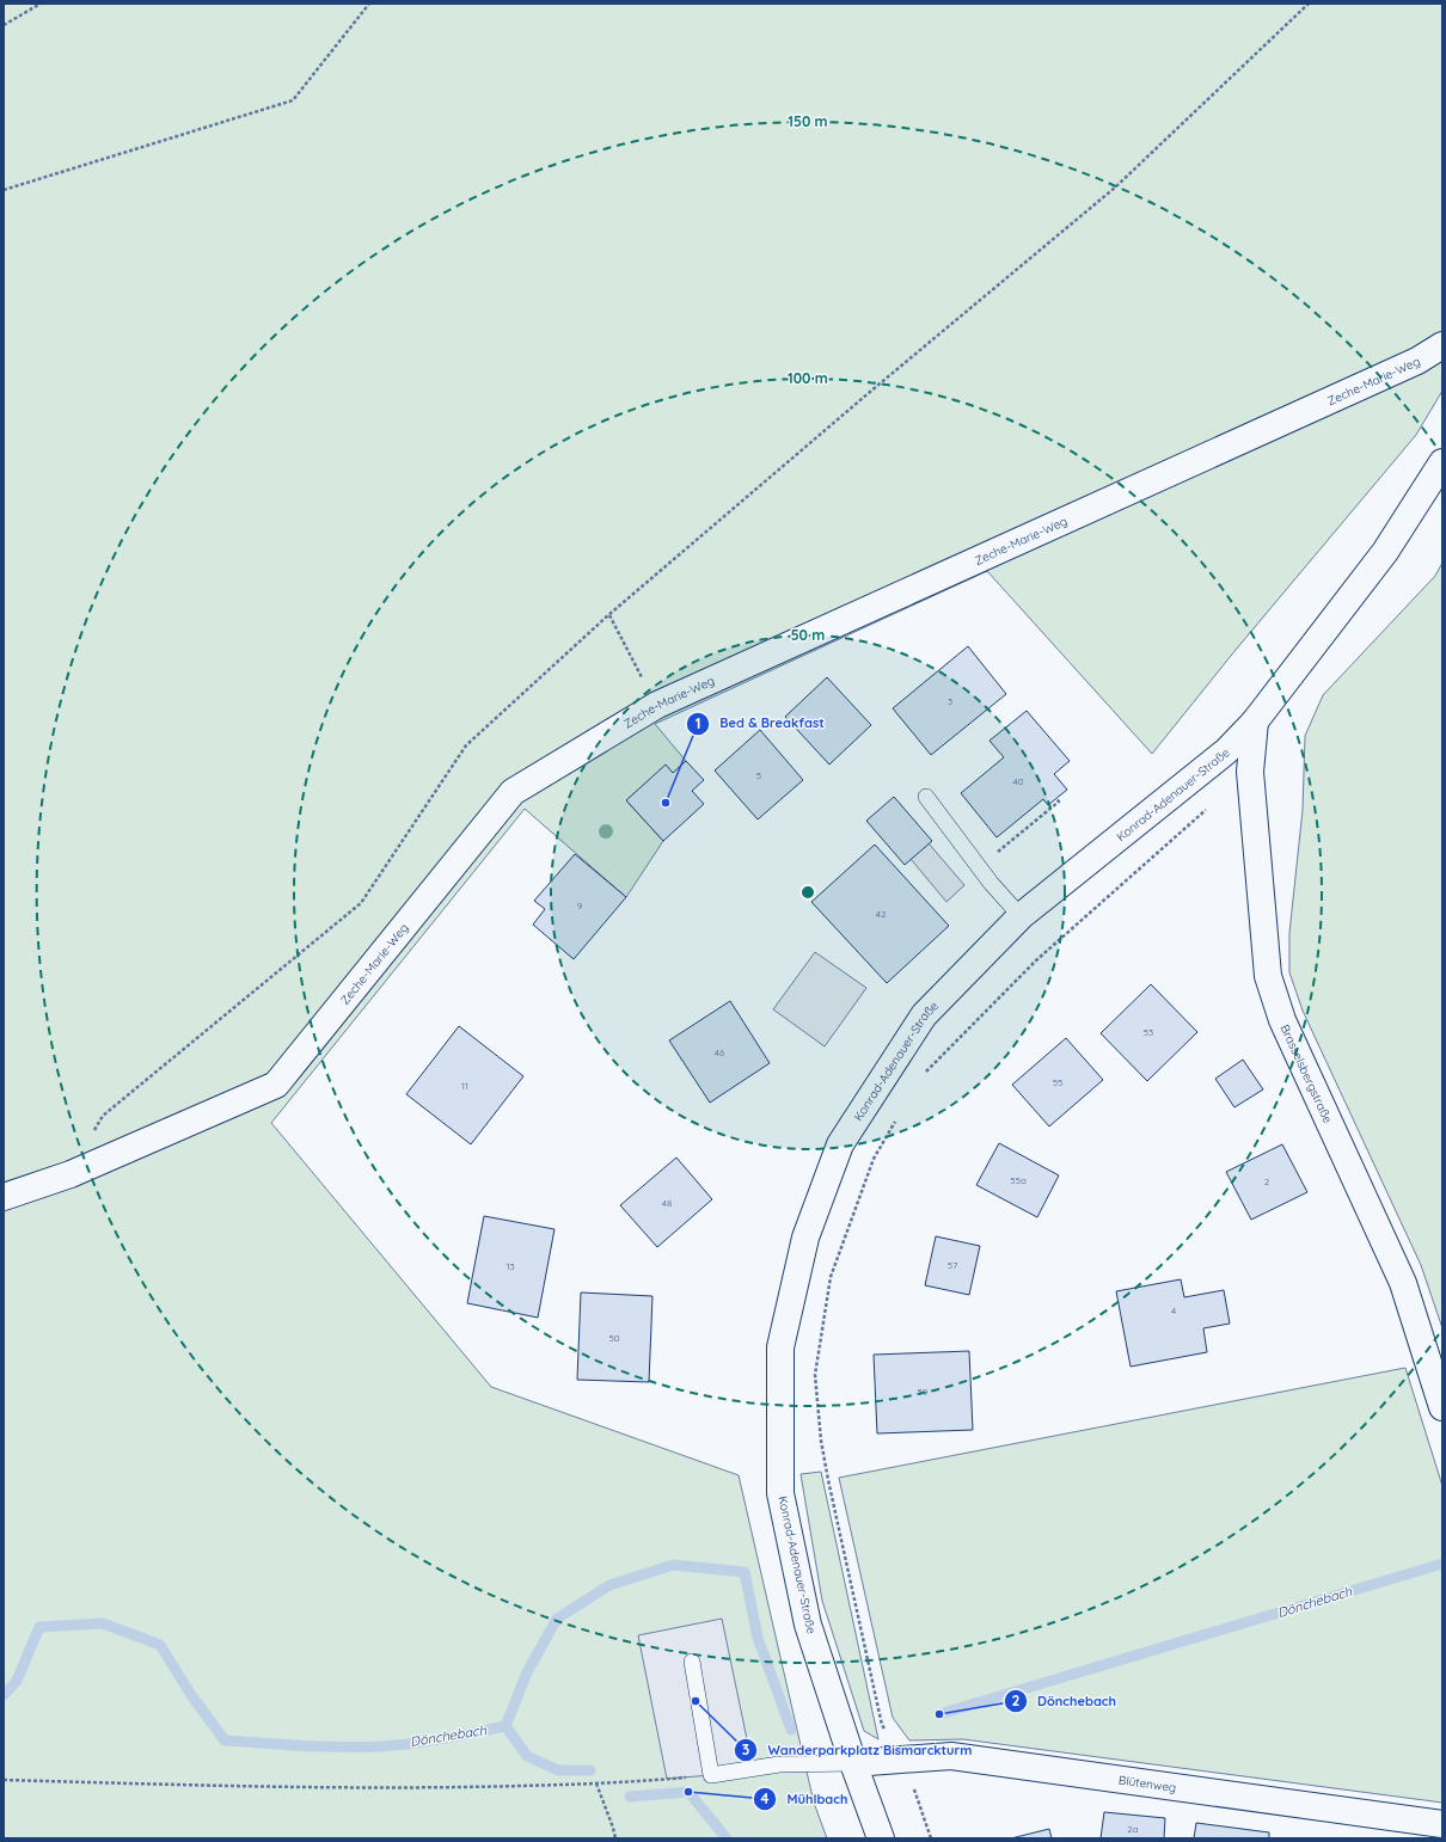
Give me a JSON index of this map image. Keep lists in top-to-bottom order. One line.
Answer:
{"streets":{"street":["Zeche-Marie-Weg","Konrad-Adenauer-Straße","Brasselsbergstraße","Blütenweg"]},"crossings":[["Konrad-Adenauer-Straße","Brasselsbergstraße"],["Konrad-Adenauer-Straße","Blütenweg"]],"water":["Dönchebach"],"places":["Bed & Breakfast","Wanderparkplatz Bismarckturm","Dönchebach","Mühlbach"],"house_numbers":["3","5","40","9","42","53","46","55","11","55a","2","48","57","13","4","50","59","2a"],"rings":["150 m","100 m","50 m"]}
